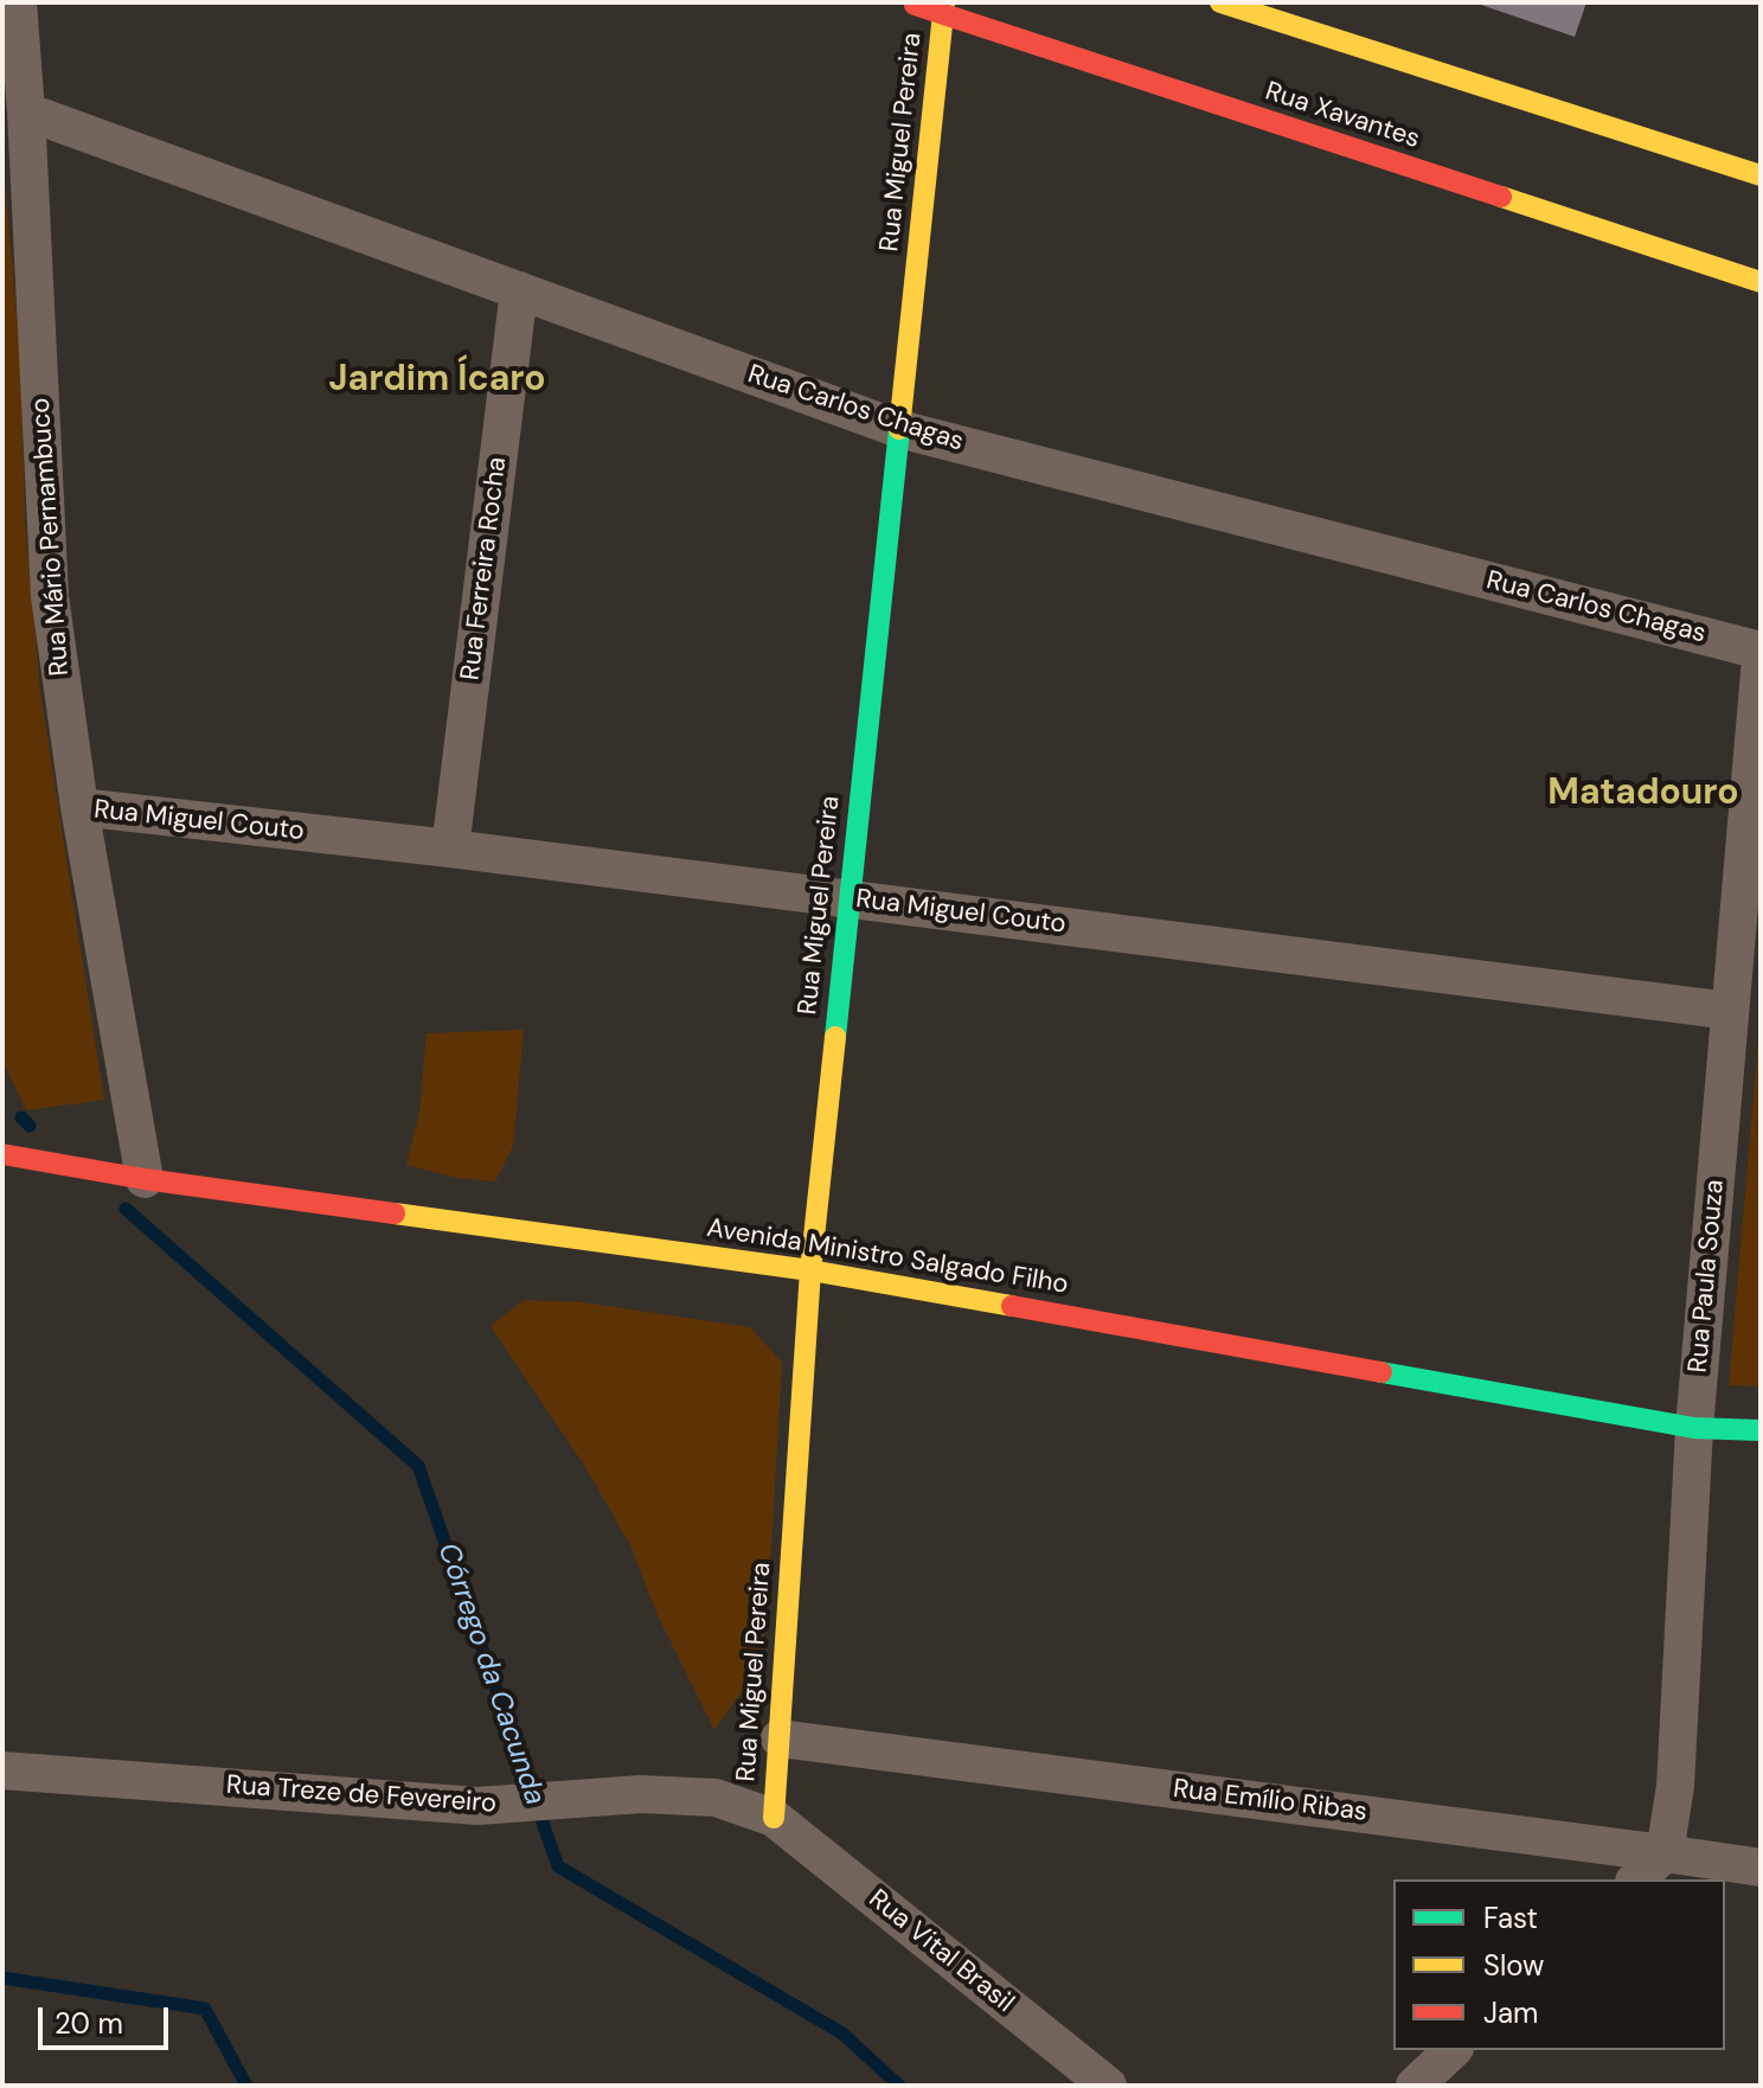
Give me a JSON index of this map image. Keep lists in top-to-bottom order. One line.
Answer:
{"streets":{"street":["Rua Xavantes","Rua Miguel Pereira","Rua Carlos Chagas","Rua Mário Pernambuco","Rua Ferreira Rocha","Rua Miguel Couto","Avenida Ministro Salgado Filho","Rua Paula Souza","Rua Treze de Fevereiro","Rua Emílio Ribas","Rua Vital Brasil"]},"crossings":[["Rua Xavantes","Rua Miguel Pereira"],["Rua Miguel Pereira","Rua Carlos Chagas"],["Rua Miguel Pereira","Rua Miguel Couto"],["Rua Miguel Pereira","Avenida Ministro Salgado Filho"],["Rua Miguel Pereira","Rua Treze de Fevereiro"],["Rua Miguel Pereira","Rua Emílio Ribas"],["Rua Miguel Pereira","Rua Vital Brasil"],["Rua Carlos Chagas","Rua Mário Pernambuco"],["Rua Carlos Chagas","Rua Ferreira Rocha"],["Rua Mário Pernambuco","Rua Miguel Couto"],["Rua Mário Pernambuco","Avenida Ministro Salgado Filho"],["Rua Ferreira Rocha","Rua Miguel Couto"],["Rua Miguel Couto","Rua Paula Souza"],["Avenida Ministro Salgado Filho","Rua Paula Souza"],["Rua Paula Souza","Rua Emílio Ribas"],["Rua Treze de Fevereiro","Rua Vital Brasil"]],"districts":["Jardim Ícaro","Matadouro"],"water":["Córrego da Cacunda"],"legend":["Fast","Slow","Jam"],"scale_bar":"20 m"}
